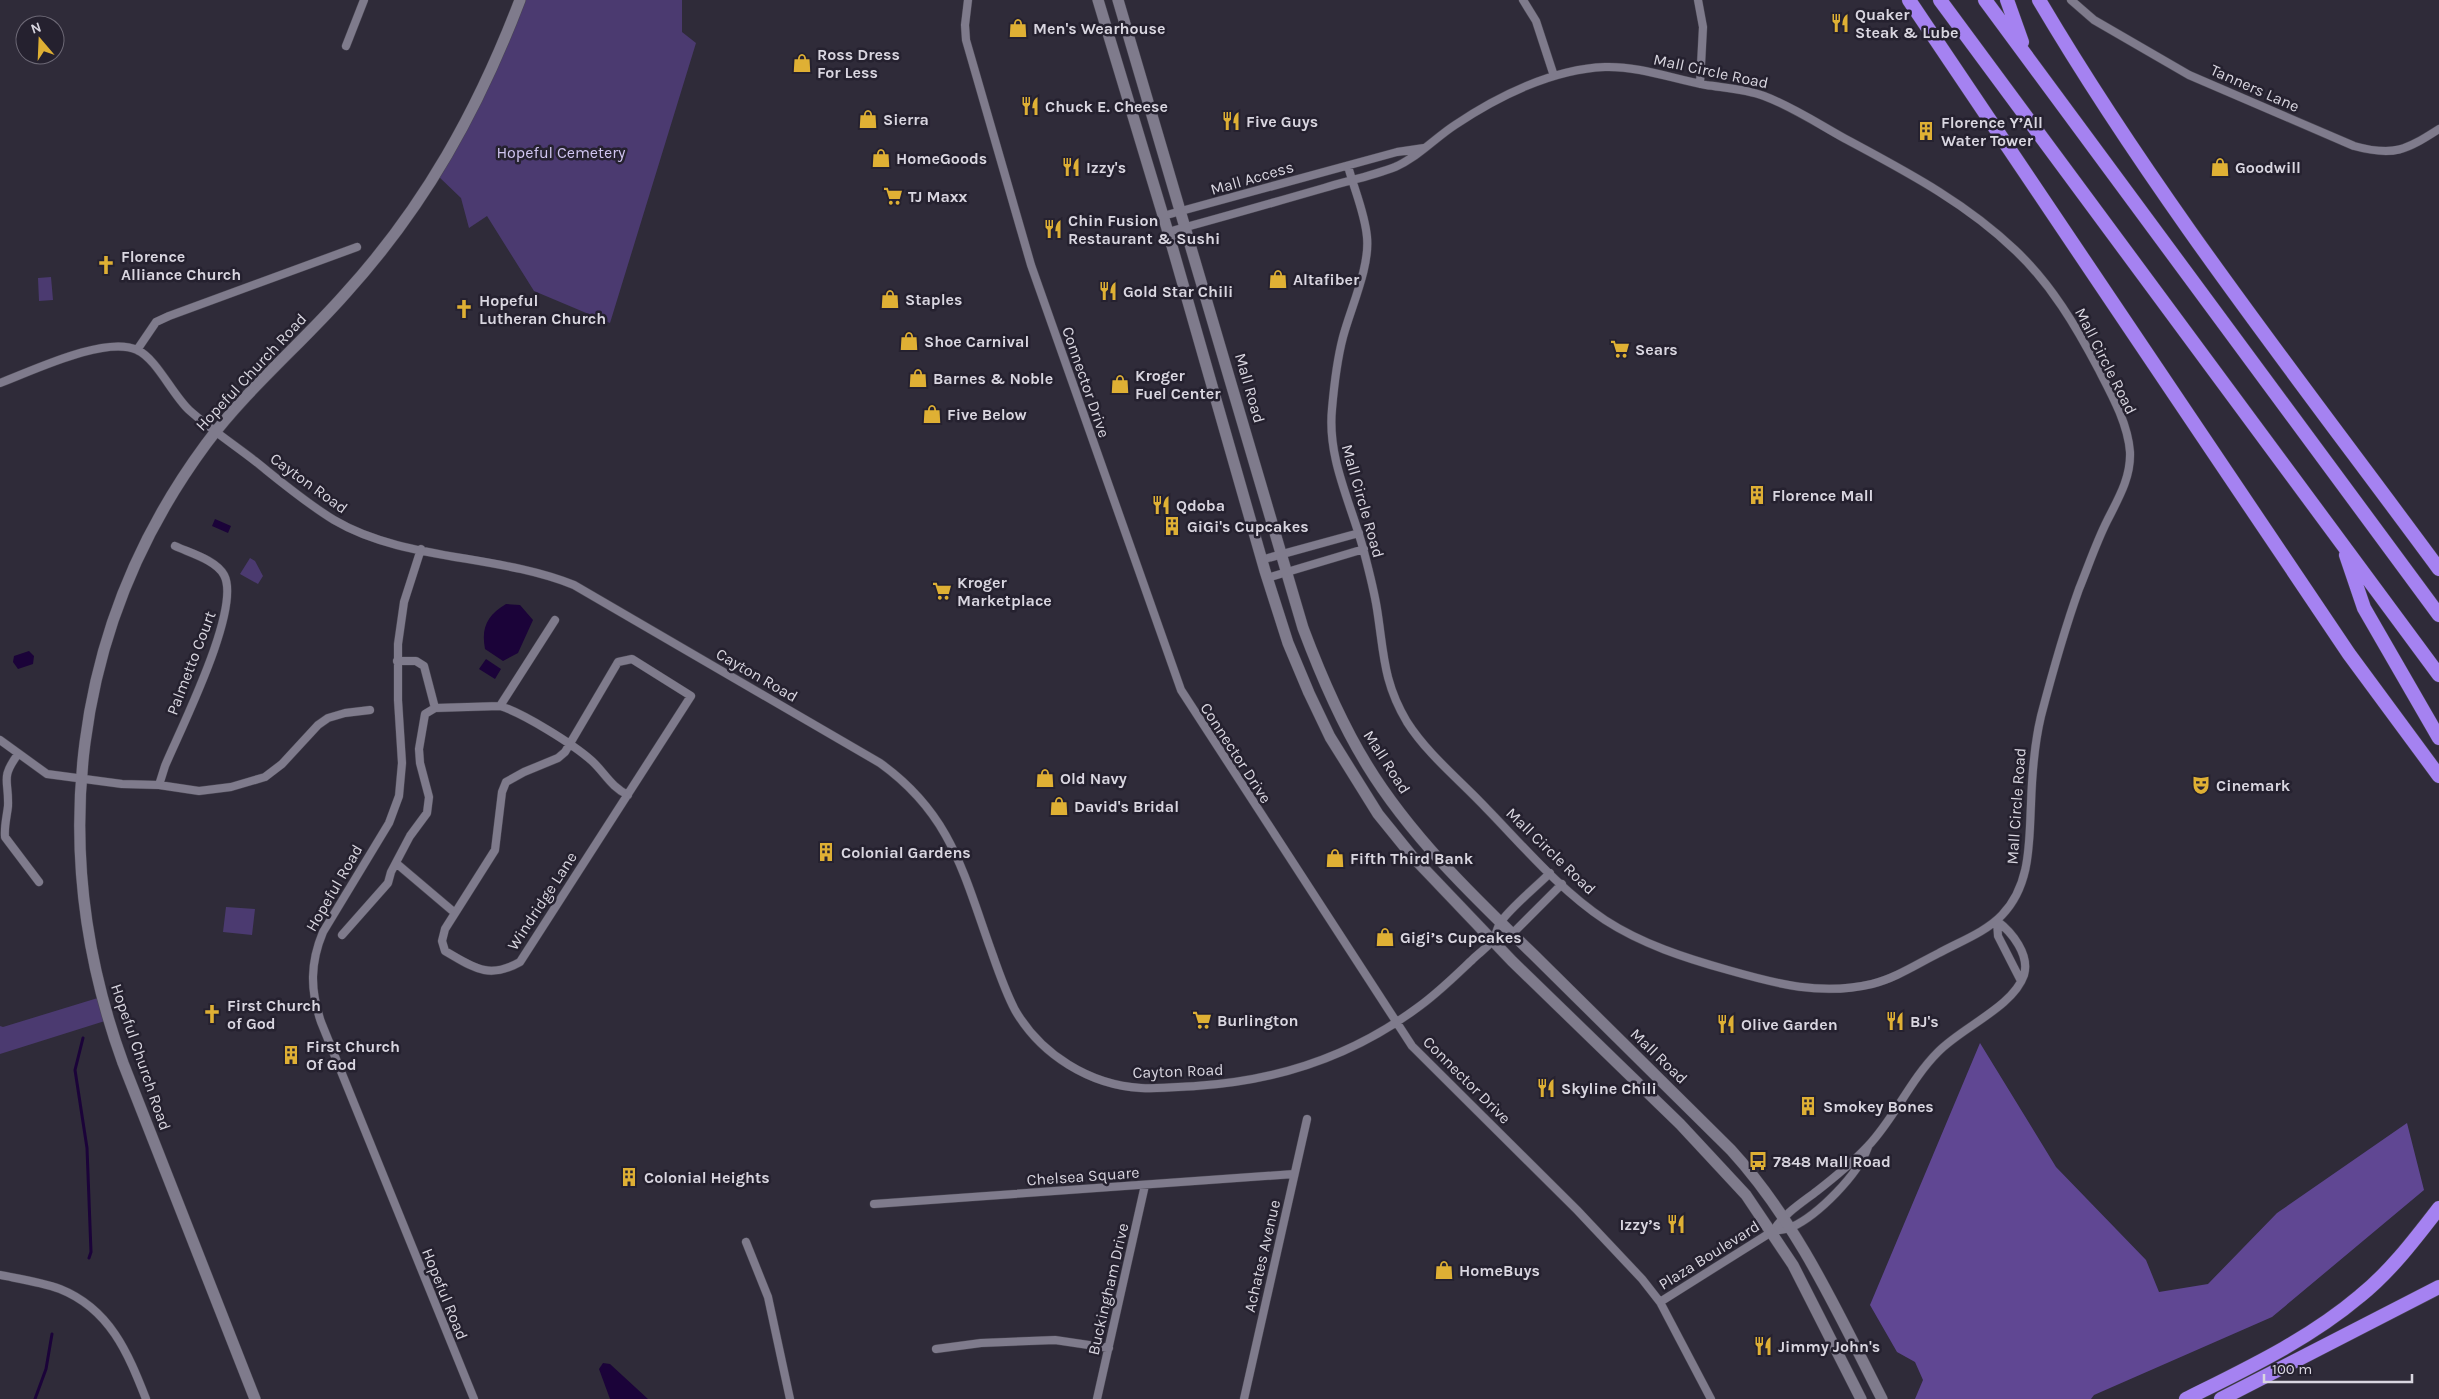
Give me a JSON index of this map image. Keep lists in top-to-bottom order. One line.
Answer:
{"streets":{"main road":["Hopeful Church Road","Mall Road"],"street":["Mall Circle Road","Tanners Lane","Mall Access","Connector Drive","Cayton Road","Palmetto Court","Hopeful Road","Windridge Lane","Chelsea Square","Plaza Boulevard","Achates Avenue","Buckingham Drive"]},"crossings":[["Mall Circle Road","Mall Access"],["Mall Access","Mall Road"],["Hopeful Church Road","Cayton Road"],["Connector Drive","Cayton Road"],["Connector Drive","Plaza Boulevard"],["Mall Road","Plaza Boulevard"],["Cayton Road","Hopeful Road"],["Chelsea Square","Achates Avenue"],["Chelsea Square","Buckingham Drive"]],"parks":["Hopeful Cemetery"],"places":{"restaurant":["Quaker Steak & Lube","Chuck E. Cheese","Five Guys","Izzy's","Chin Fusion Restaurant & Sushi","Gold Star Chili","Qdoba","BJ's","Olive Garden","Skyline Chili","Izzy’s","Jimmy John's"],"shop":["Men's Wearhouse","Ross Dress For Less","Sierra","HomeGoods","Goodwill","Altafiber","Staples","Shoe Carnival","Barnes & Noble","Kroger Fuel Center","Five Below","Old Navy","David's Bridal","Fifth Third Bank","Gigi’s Cupcakes","HomeBuys"],"building":["Florence Y’All Water Tower","Florence Mall","GiGi's Cupcakes","Colonial Gardens","First Church Of God","Smokey Bones","Colonial Heights"],"supermarket":["TJ Maxx","Sears","Kroger Marketplace","Burlington"],"church":["Florence Alliance Church","Hopeful Lutheran Church","First Church of God"],"theatre":["Cinemark"],"bus stop":["7848 Mall Road"]},"scale_bar":"100 m","north":"top"}
